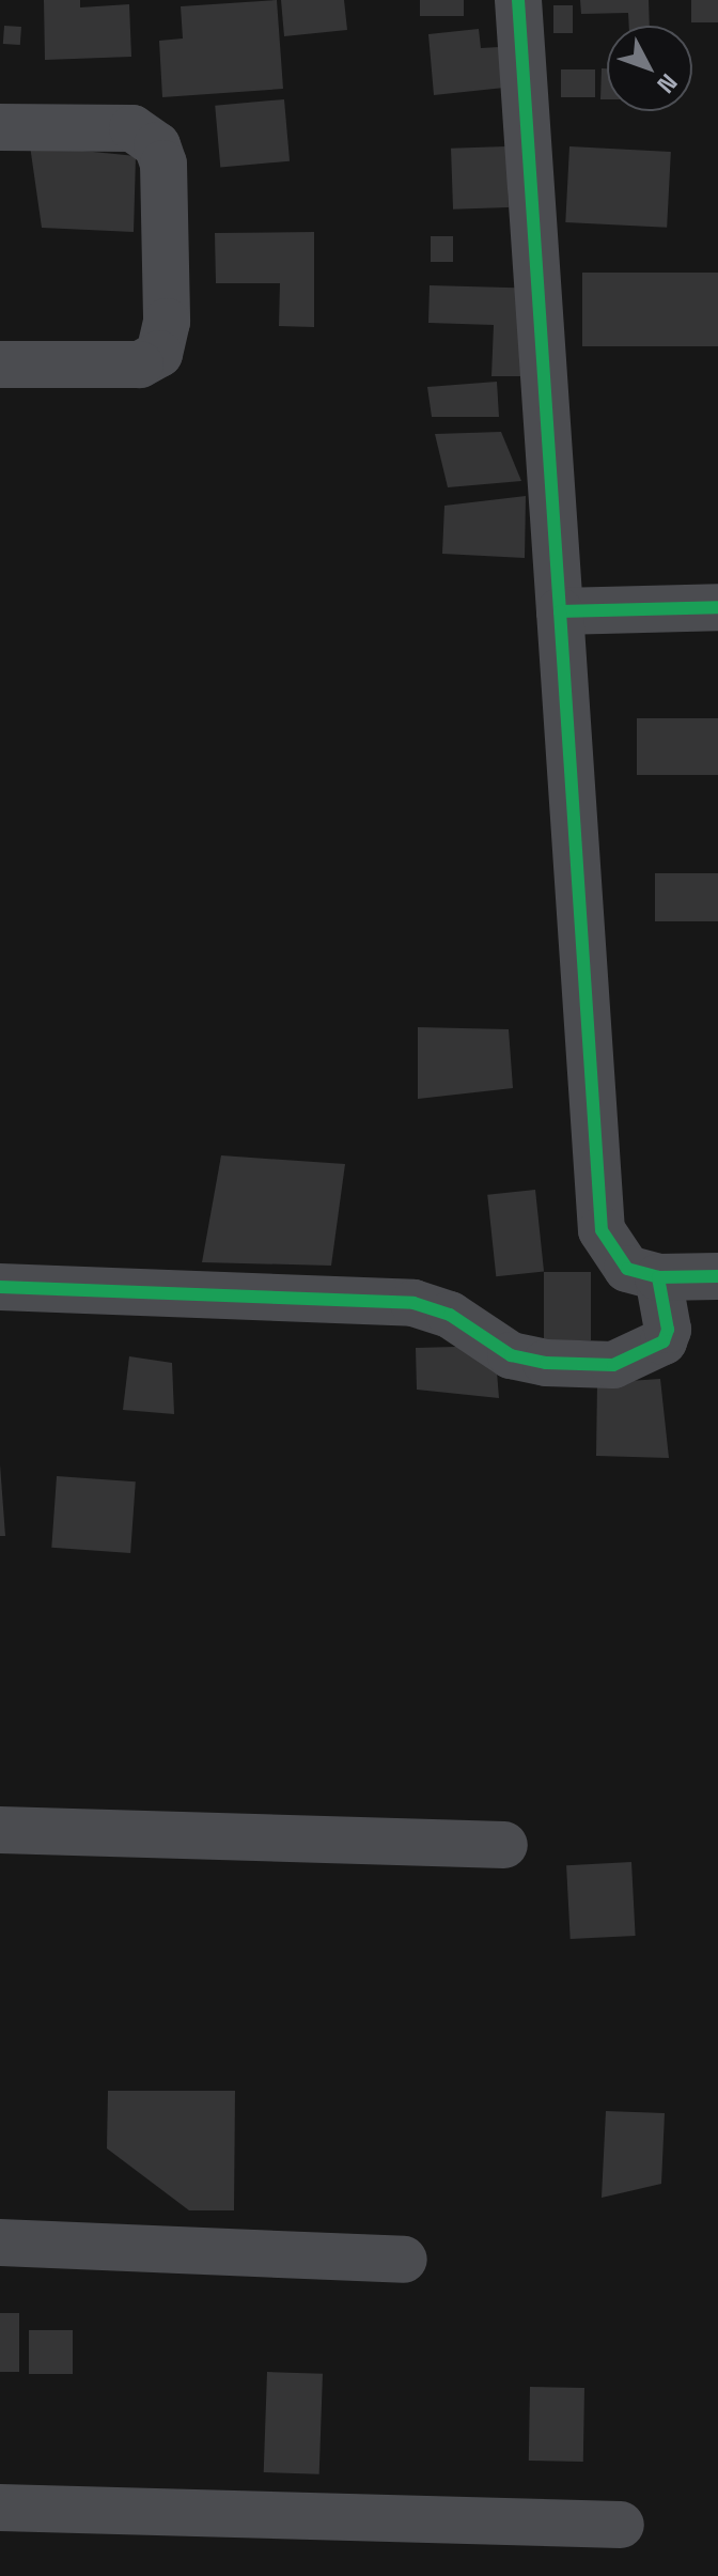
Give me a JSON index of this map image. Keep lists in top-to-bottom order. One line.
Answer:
{"north":"bottom right"}
